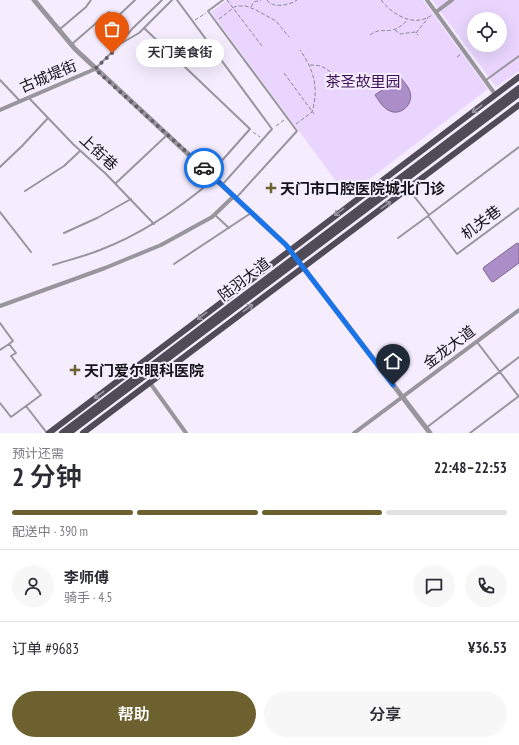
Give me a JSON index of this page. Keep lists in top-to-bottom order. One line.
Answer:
{"streets":{"main road":["陆羽大道"],"street":["古城堤街","金龙大道"],"lane":["上街巷","机关巷"]},"crossings":[["古城堤街","上街巷"]],"parks":["茶圣故里园"],"places":{"other":["天门美食街"],"health":["天门市口腔医院城北门诊","天门爱尔眼科医院"]},"page":{"bubble":"天门美食街","heading":["2 分钟","预计还需","22:48–22:53"],"panel":["李师傅","骑手 · 4.5","订单 #9683","¥36.53"],"bar":"配送中 · 390 m","buttons":["帮助","分享"]}}
